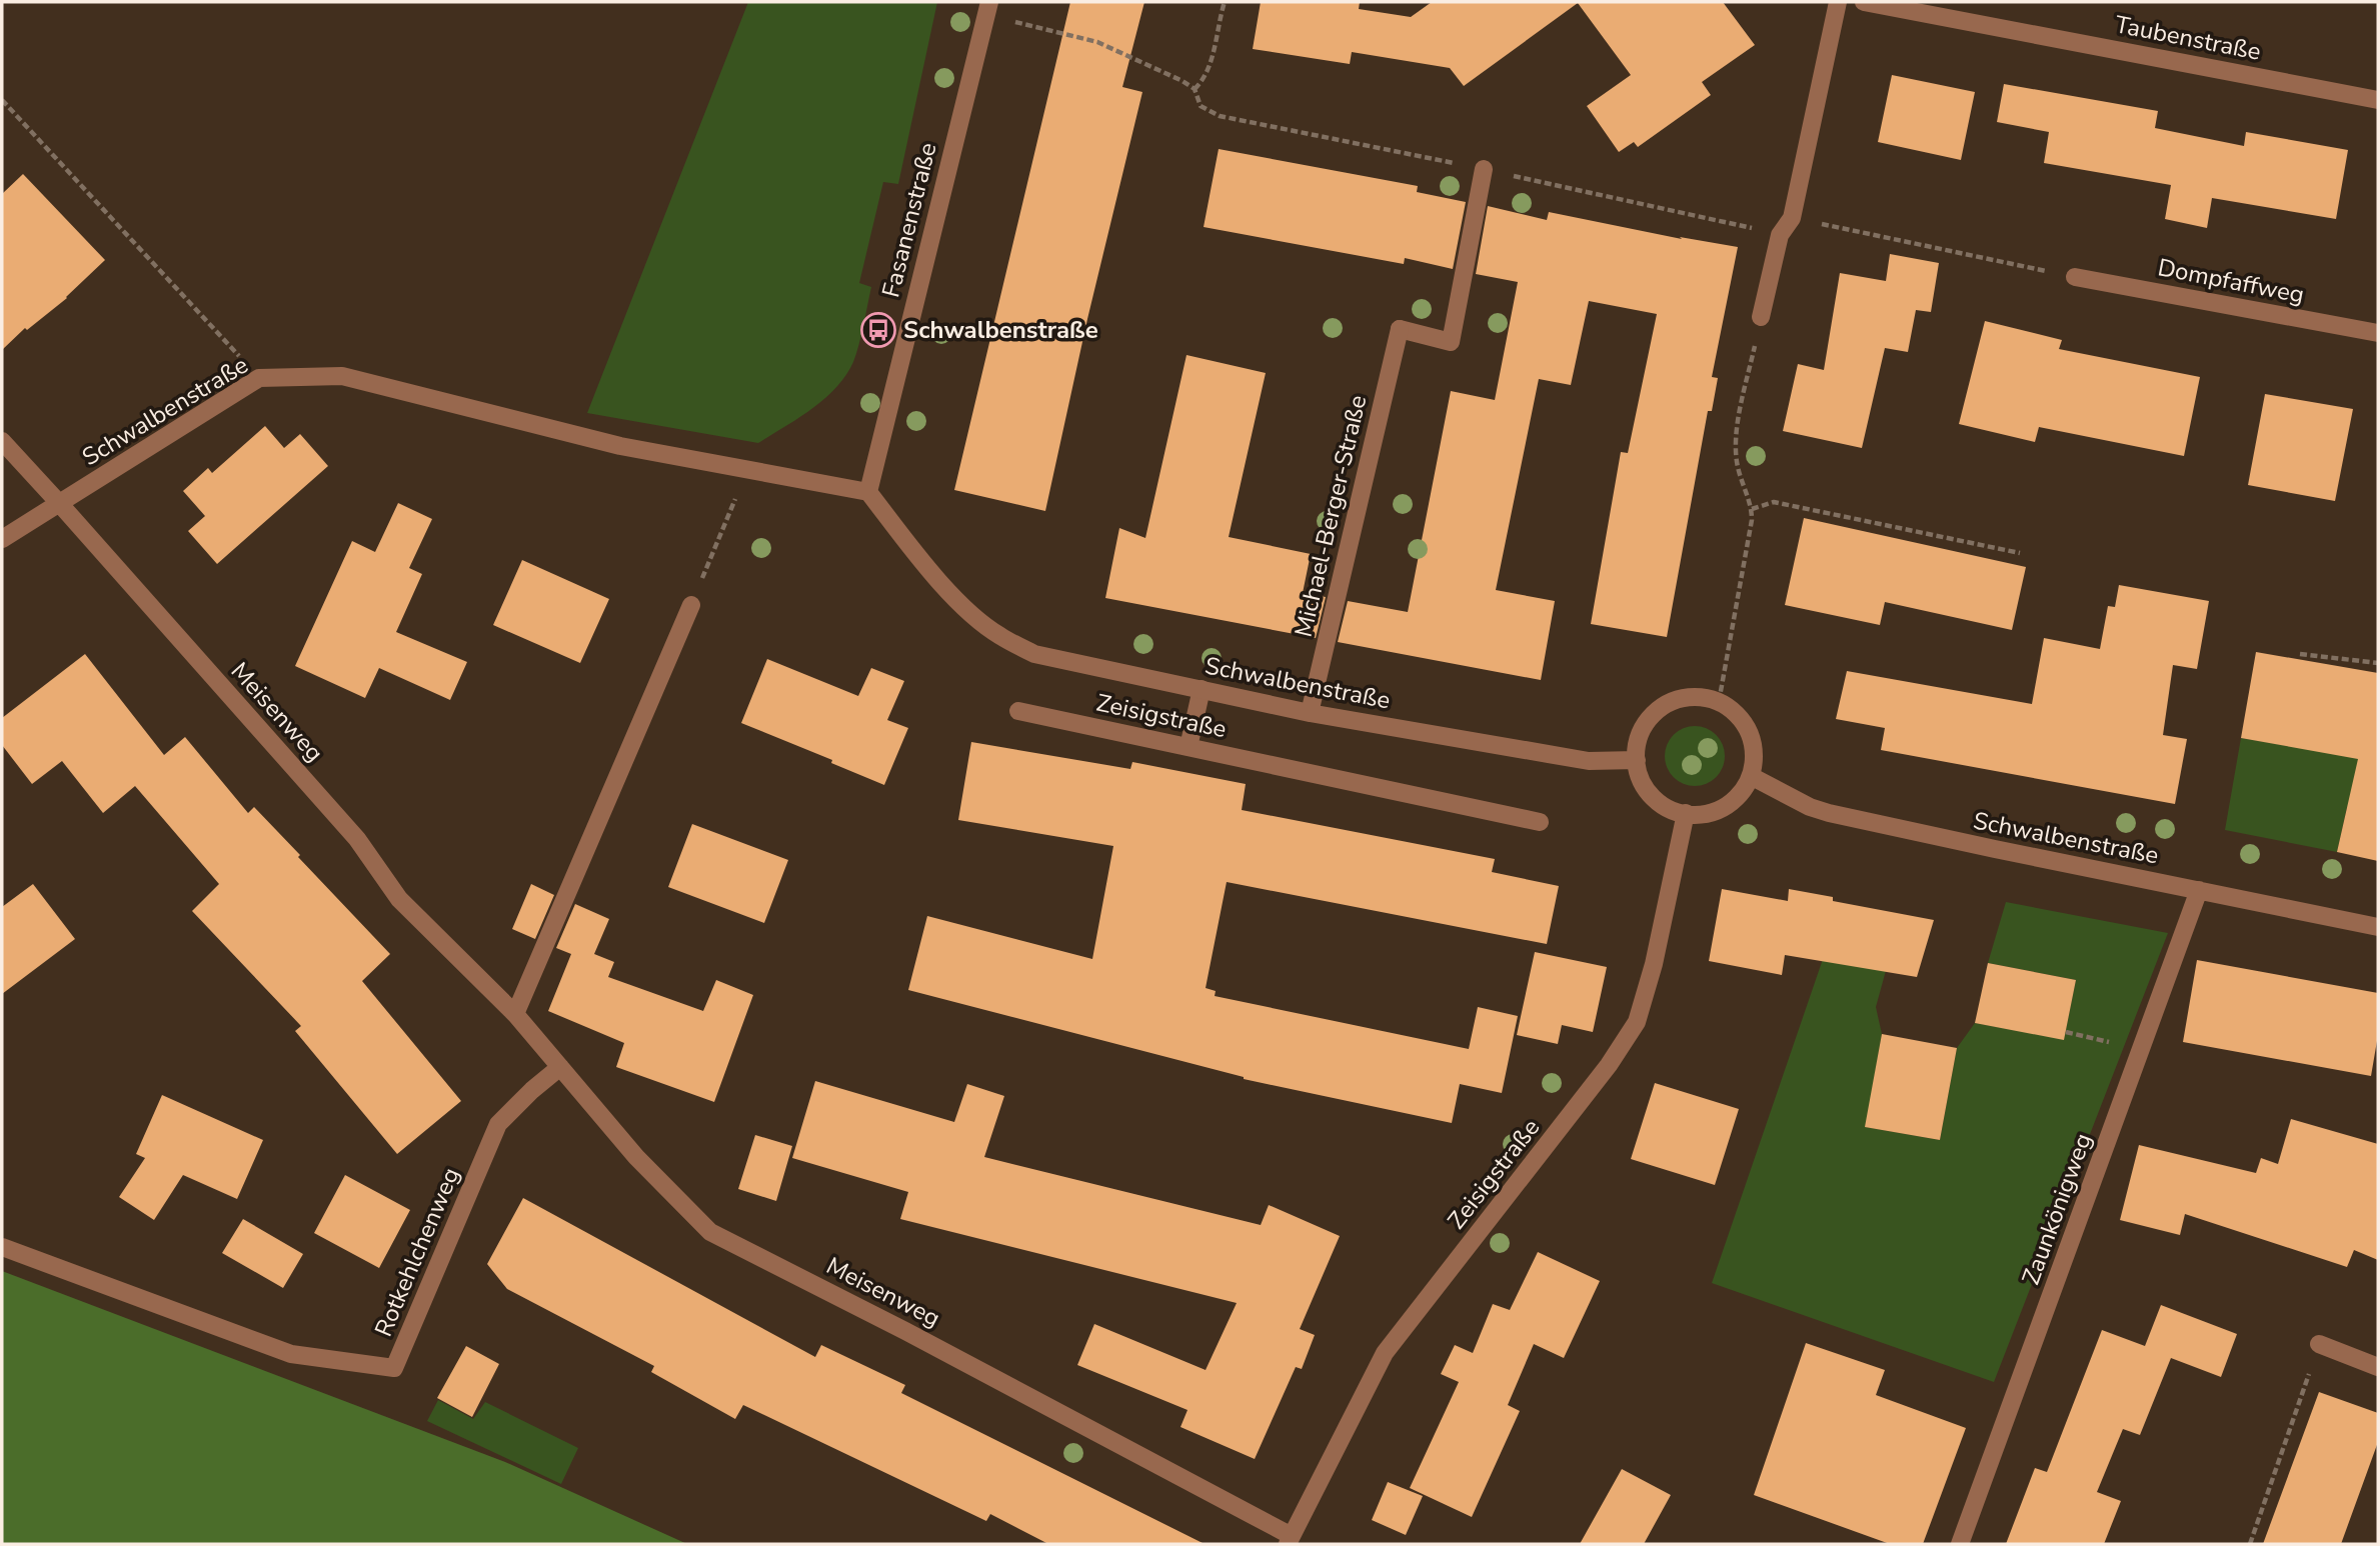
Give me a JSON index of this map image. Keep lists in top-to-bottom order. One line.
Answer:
{"streets":{"street":["Taubenstraße","Fasanenstraße","Dompfaffweg","Schwalbenstraße","Michael-Berger-Straße","Meisenweg","Zeisigstraße","Zaunkönigweg","Rotkehlchenweg"]},"crossings":[["Fasanenstraße","Schwalbenstraße"],["Schwalbenstraße","Michael-Berger-Straße"],["Schwalbenstraße","Meisenweg"],["Schwalbenstraße","Zeisigstraße"],["Schwalbenstraße","Zaunkönigweg"],["Meisenweg","Zeisigstraße"],["Meisenweg","Rotkehlchenweg"]],"places":{"bus stop":["Schwalbenstraße"]}}
